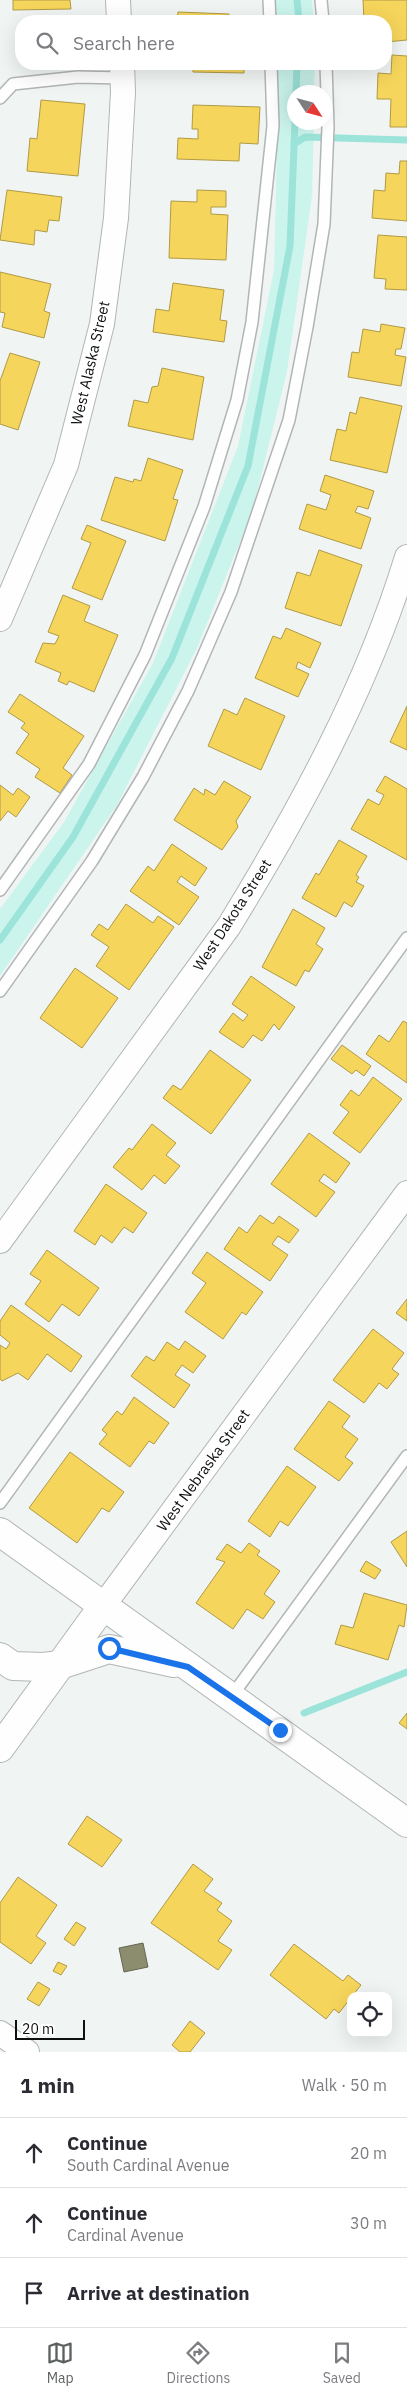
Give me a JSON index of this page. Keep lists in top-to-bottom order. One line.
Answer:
{"streets":{"main road":["West Nebraska Street"],"street":["West Alaska Street","West Dakota Street"]},"scale_bar":"20 m","north":"bottom right","page":{"search":"Search here","scale":"20 m","heading":["1 min","Walk · 50 m"],"list":[["Continue","South Cardinal Avenue","20 m"],["Continue","Cardinal Avenue","30 m"],"Arrive at destination"],"nav":["Map","Directions","Saved"]}}
